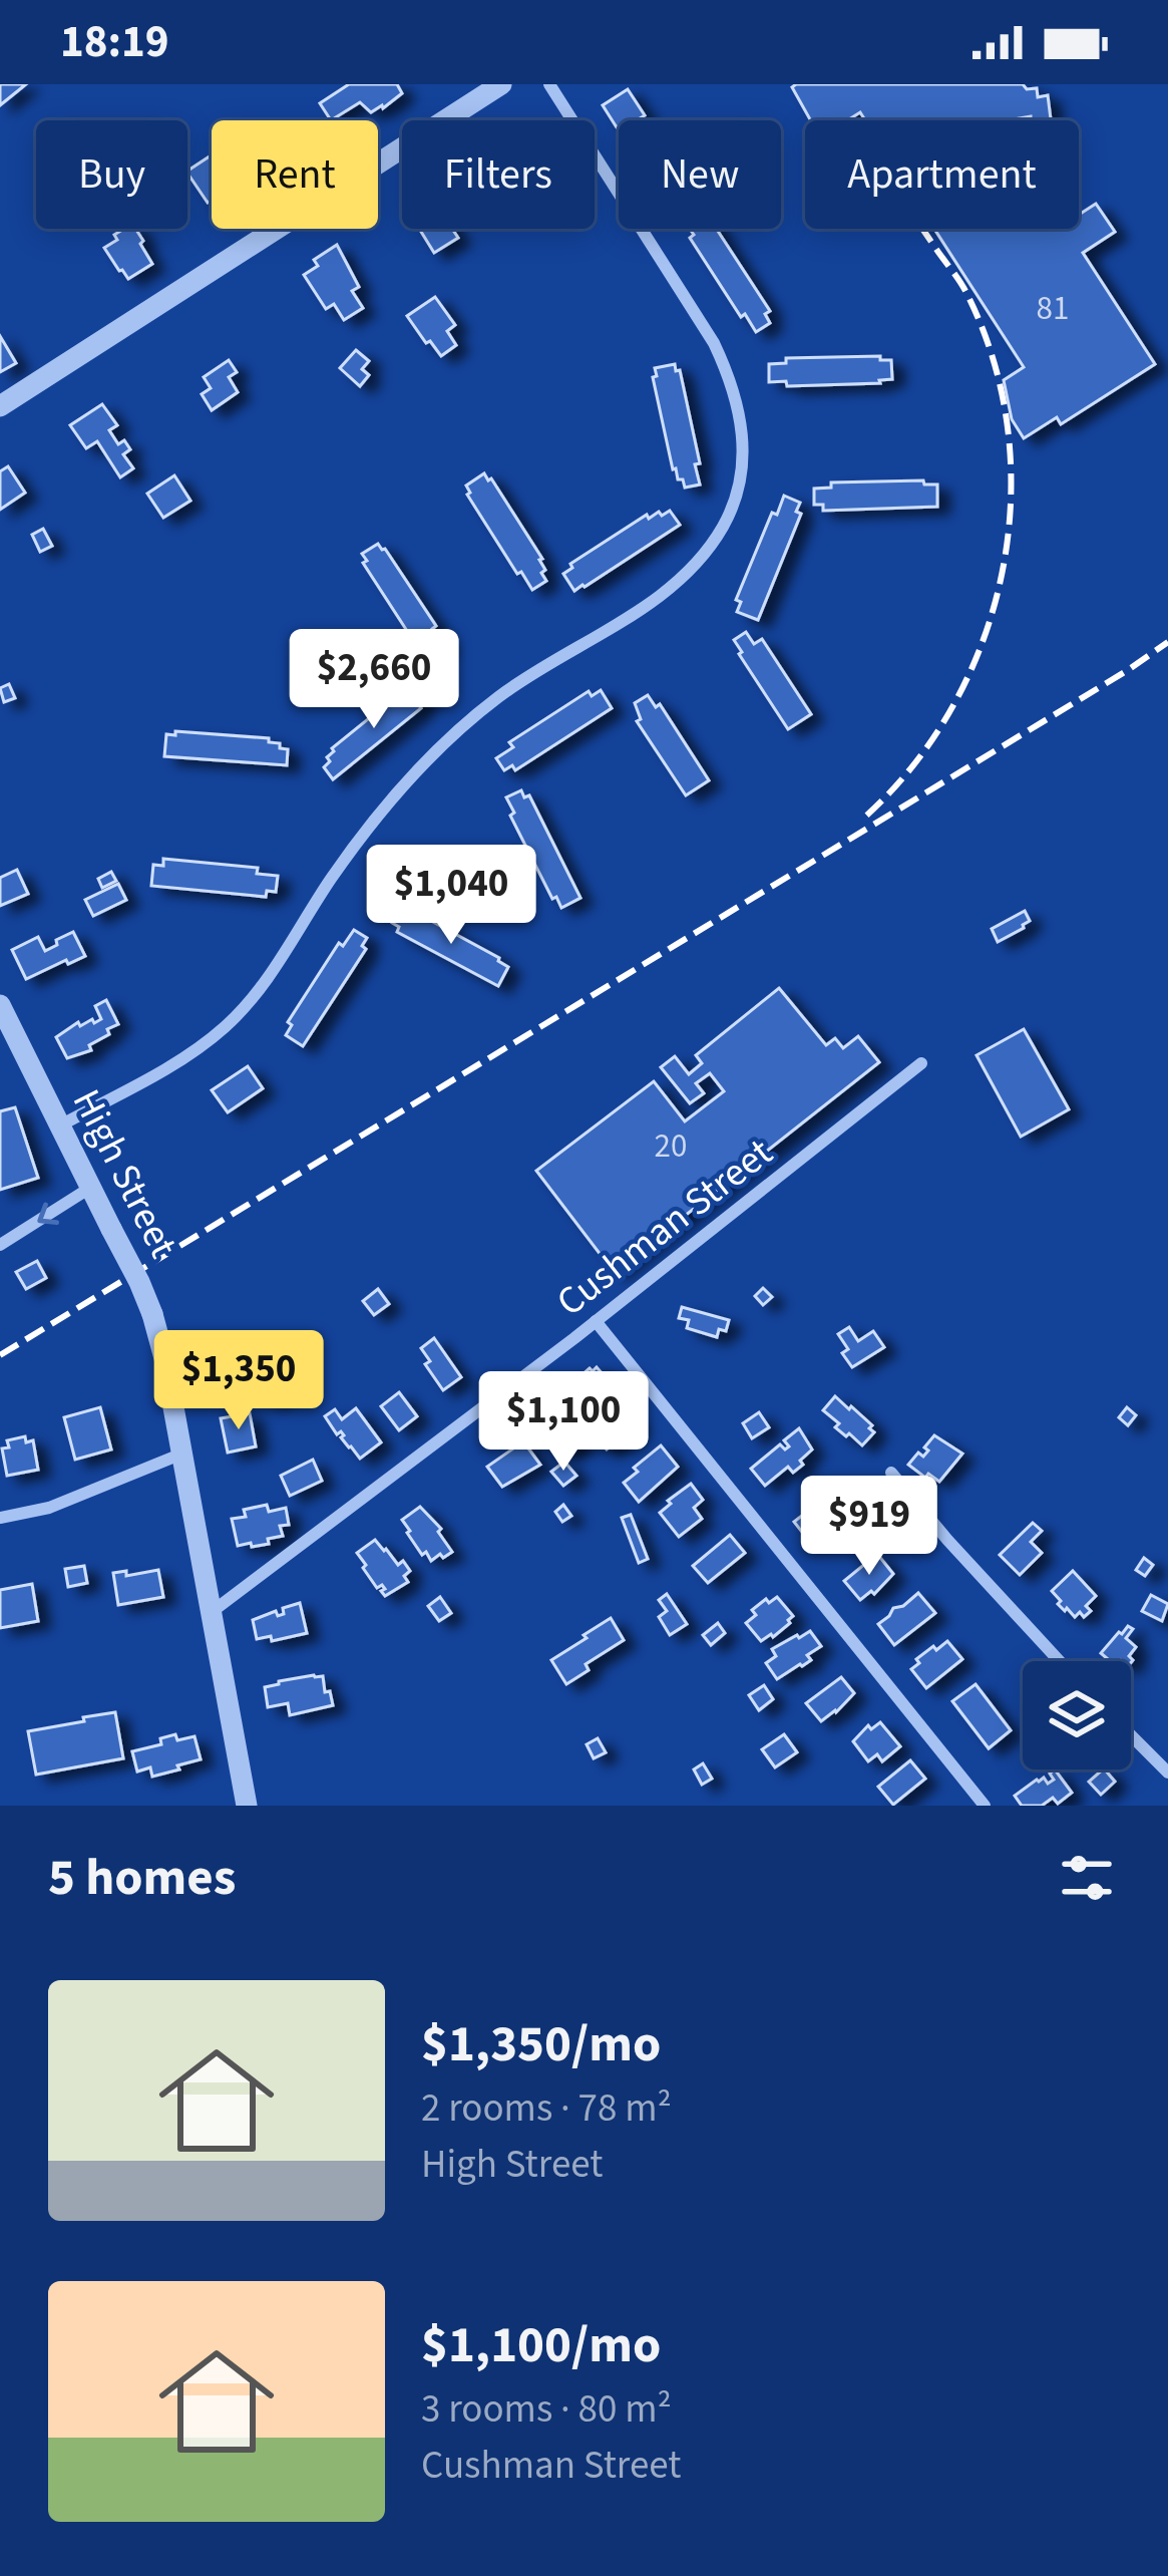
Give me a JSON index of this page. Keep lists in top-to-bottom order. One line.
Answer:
{"streets":{"street":["High Street","Cushman Street"]},"crossings":[["High Street","Cushman Street"]],"house_numbers":["81","20"],"page":{"status":"18:19","chip":["Buy","Rent","Filters","New","Apartment"],"price":["$2,660","$1,040","$1,350","$1,100","$919"],"heading":"5 homes","list":[{"name":"$1,350/mo","note":"2 rooms · 78 m² · High Street"},{"name":"$1,100/mo","note":"3 rooms · 80 m² · Cushman Street"}]}}
